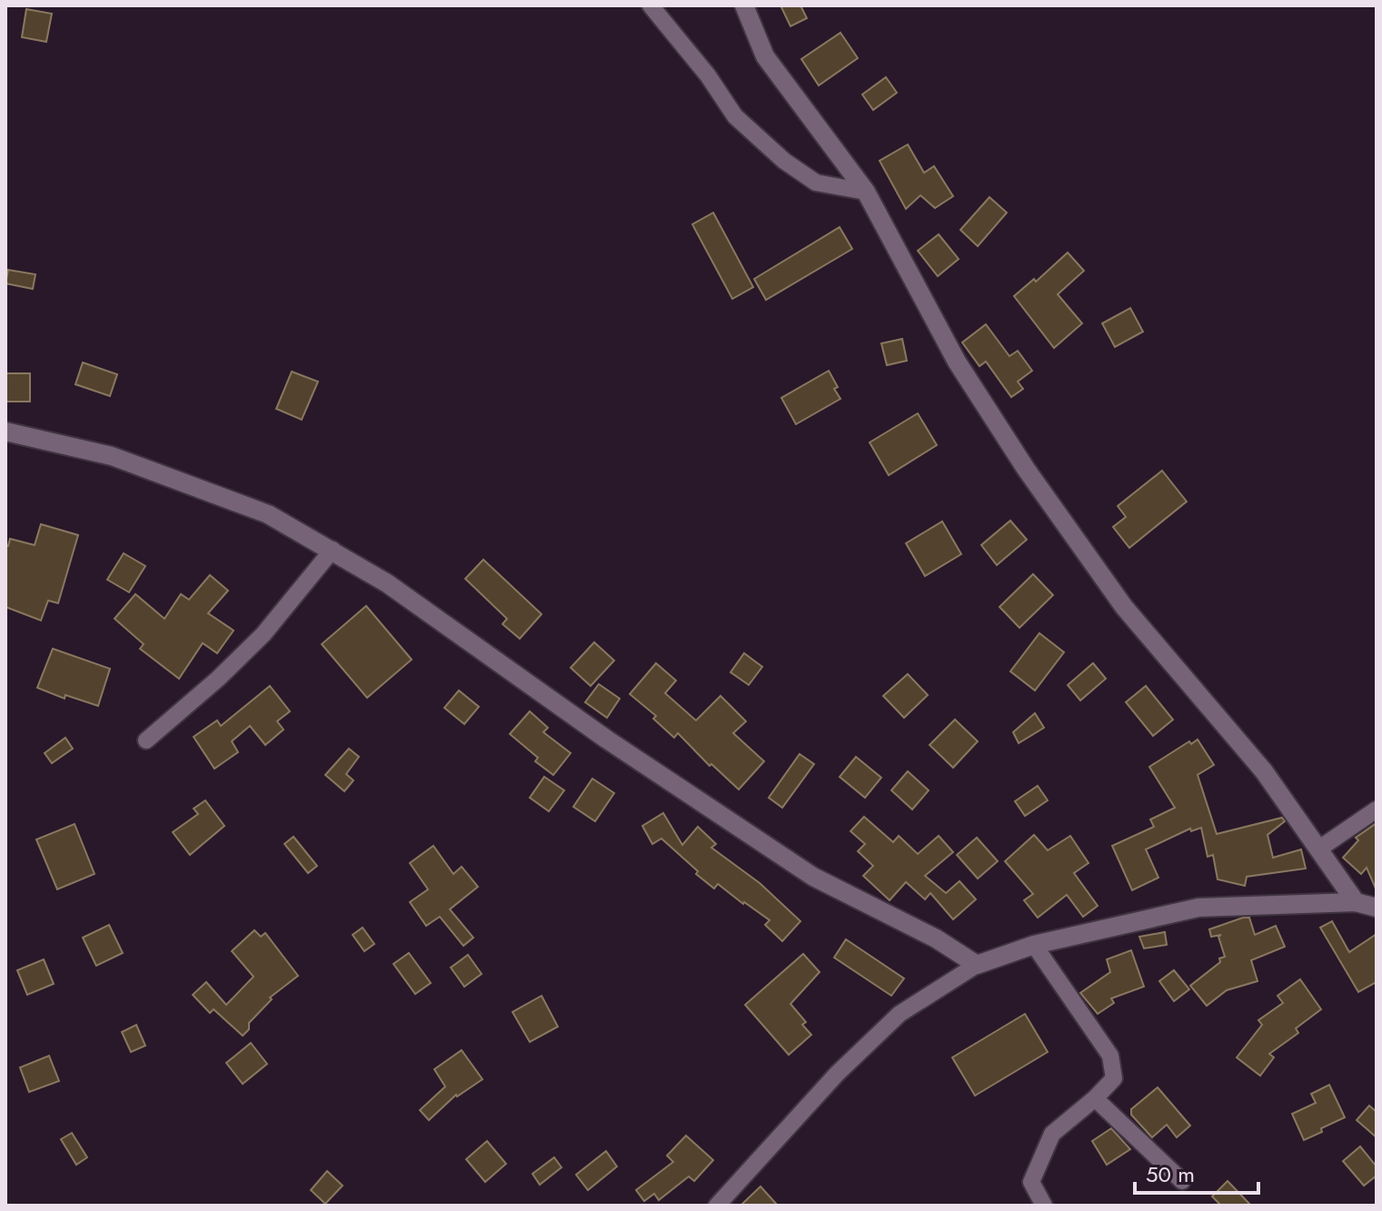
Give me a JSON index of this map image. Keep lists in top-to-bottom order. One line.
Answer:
{"scale_bar":"50 m"}
